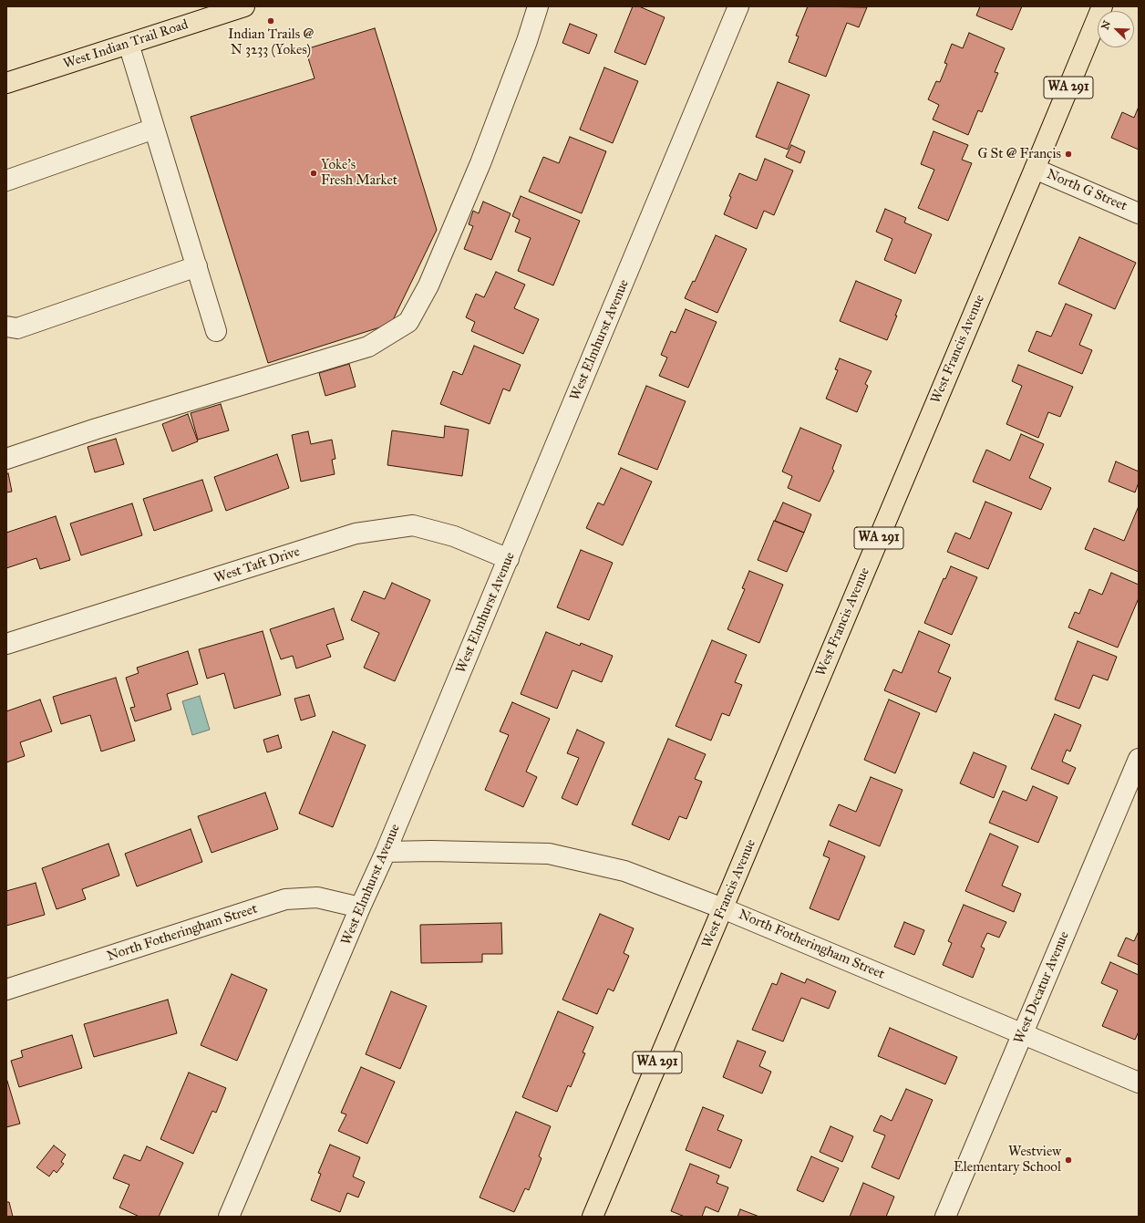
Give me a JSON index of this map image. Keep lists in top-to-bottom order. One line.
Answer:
{"streets":{"main road":["West Indian Trail Road","WA 291","West Francis Avenue"],"street":["North G Street","West Elmhurst Avenue","West Taft Drive","North Fotheringham Street","West Decatur Avenue"]},"crossings":[["North G Street","West Francis Avenue"],["West Elmhurst Avenue","West Taft Drive"],["West Elmhurst Avenue","North Fotheringham Street"],["West Francis Avenue","North Fotheringham Street"],["North Fotheringham Street","West Decatur Avenue"]],"places":["Indian Trails @ N 3233 (Yokes)","G St @ Francis","Yoke's Fresh Market","Westview Elementary School"],"north":"top left"}
